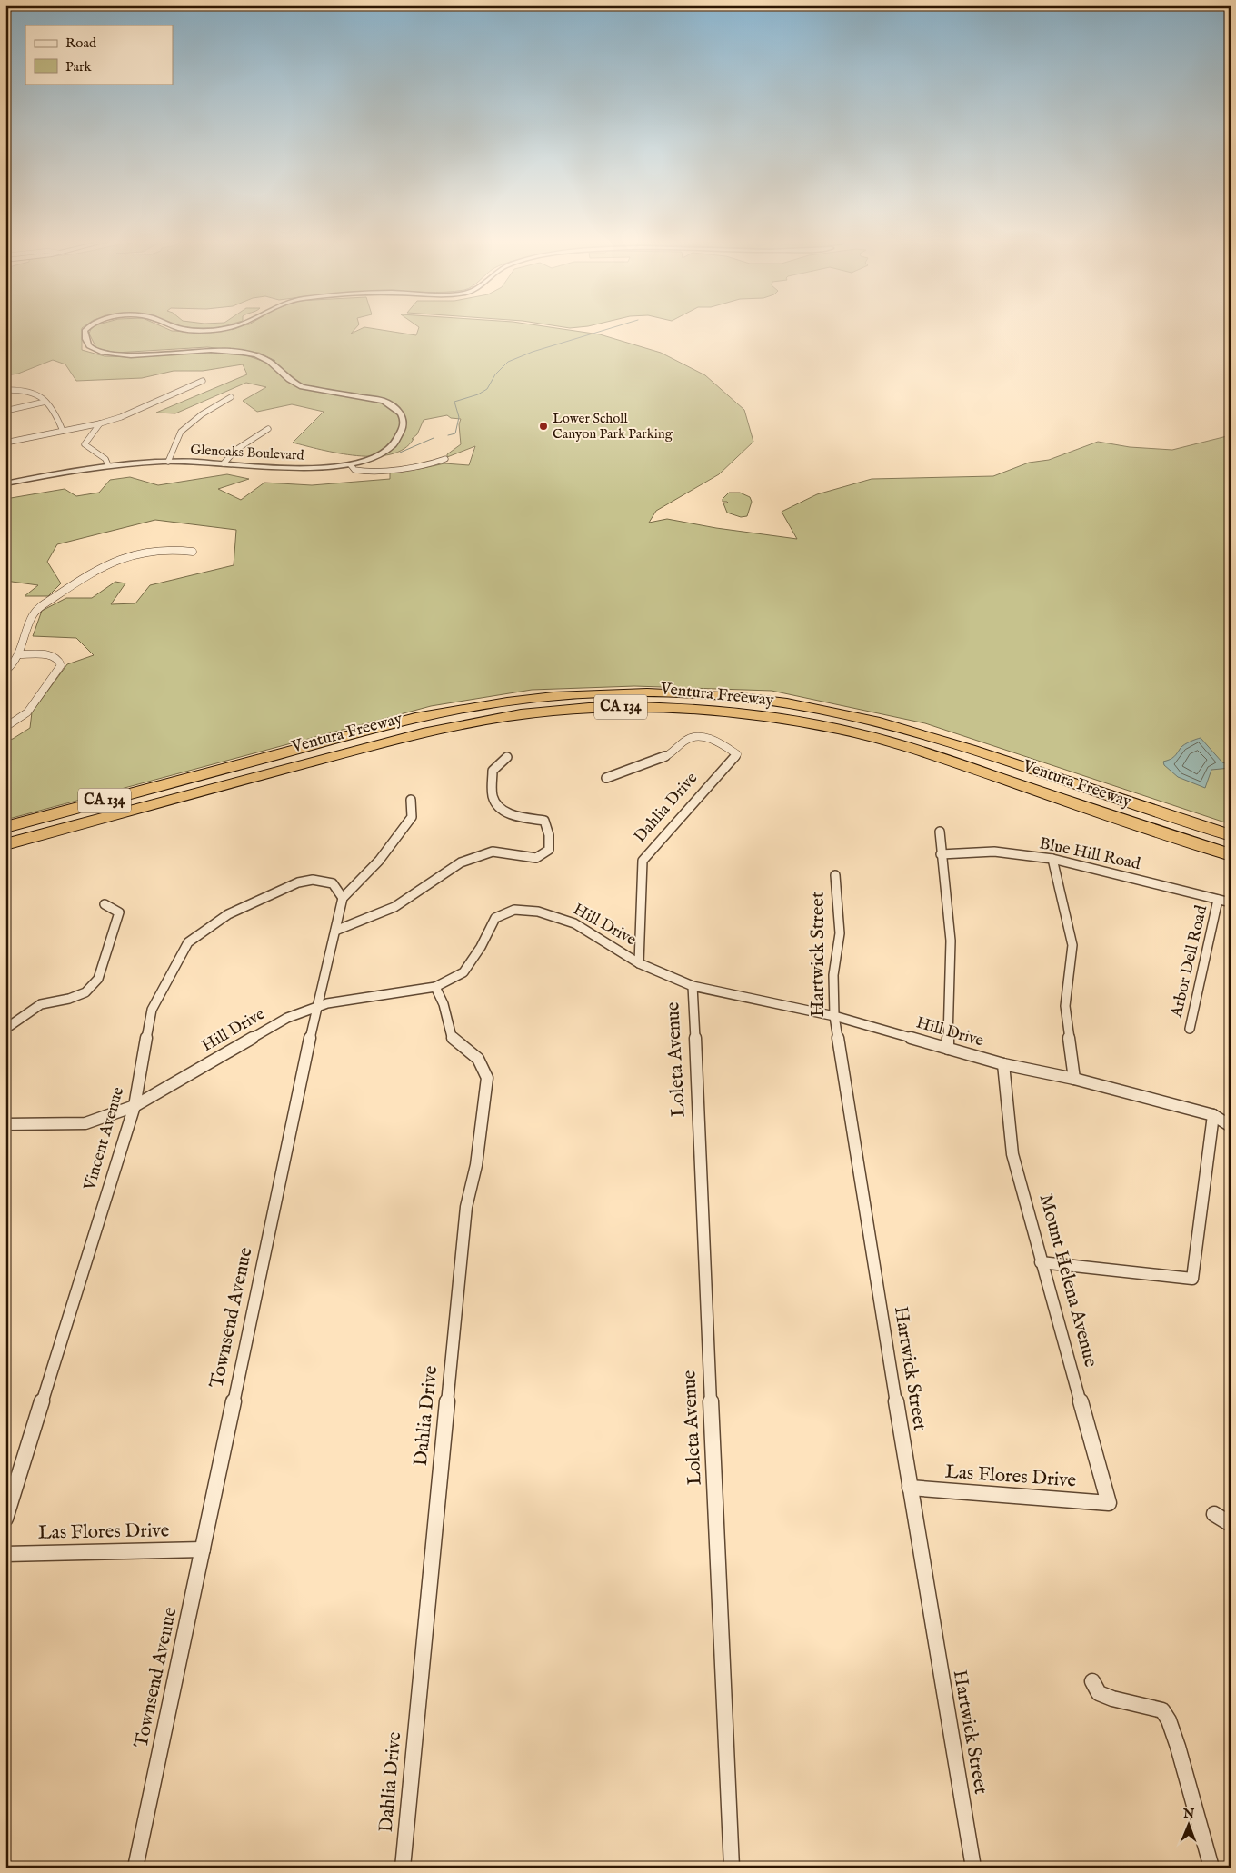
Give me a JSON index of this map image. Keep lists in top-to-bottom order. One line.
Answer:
{"streets":{"highway":["Ventura Freeway","CA 134"],"street":["Glenoaks Boulevard","Dahlia Drive","Blue Hill Road","Hill Drive","Hartwick Street","Arbor Dell Road","Loleta Avenue","Vincent Avenue","Mount Helena Avenue","Townsend Avenue","Las Flores Drive"]},"crossings":[["Dahlia Drive","Hill Drive"],["Blue Hill Road","Arbor Dell Road"],["Hill Drive","Hartwick Street"],["Hill Drive","Loleta Avenue"],["Hill Drive","Vincent Avenue"],["Hill Drive","Mount Helena Avenue"],["Hill Drive","Townsend Avenue"],["Hartwick Street","Las Flores Drive"],["Vincent Avenue","Townsend Avenue"],["Mount Helena Avenue","Las Flores Drive"],["Townsend Avenue","Las Flores Drive"]],"places":["Lower Scholl Canyon Park Parking"],"legend":["Road","Park"],"north":"top"}
